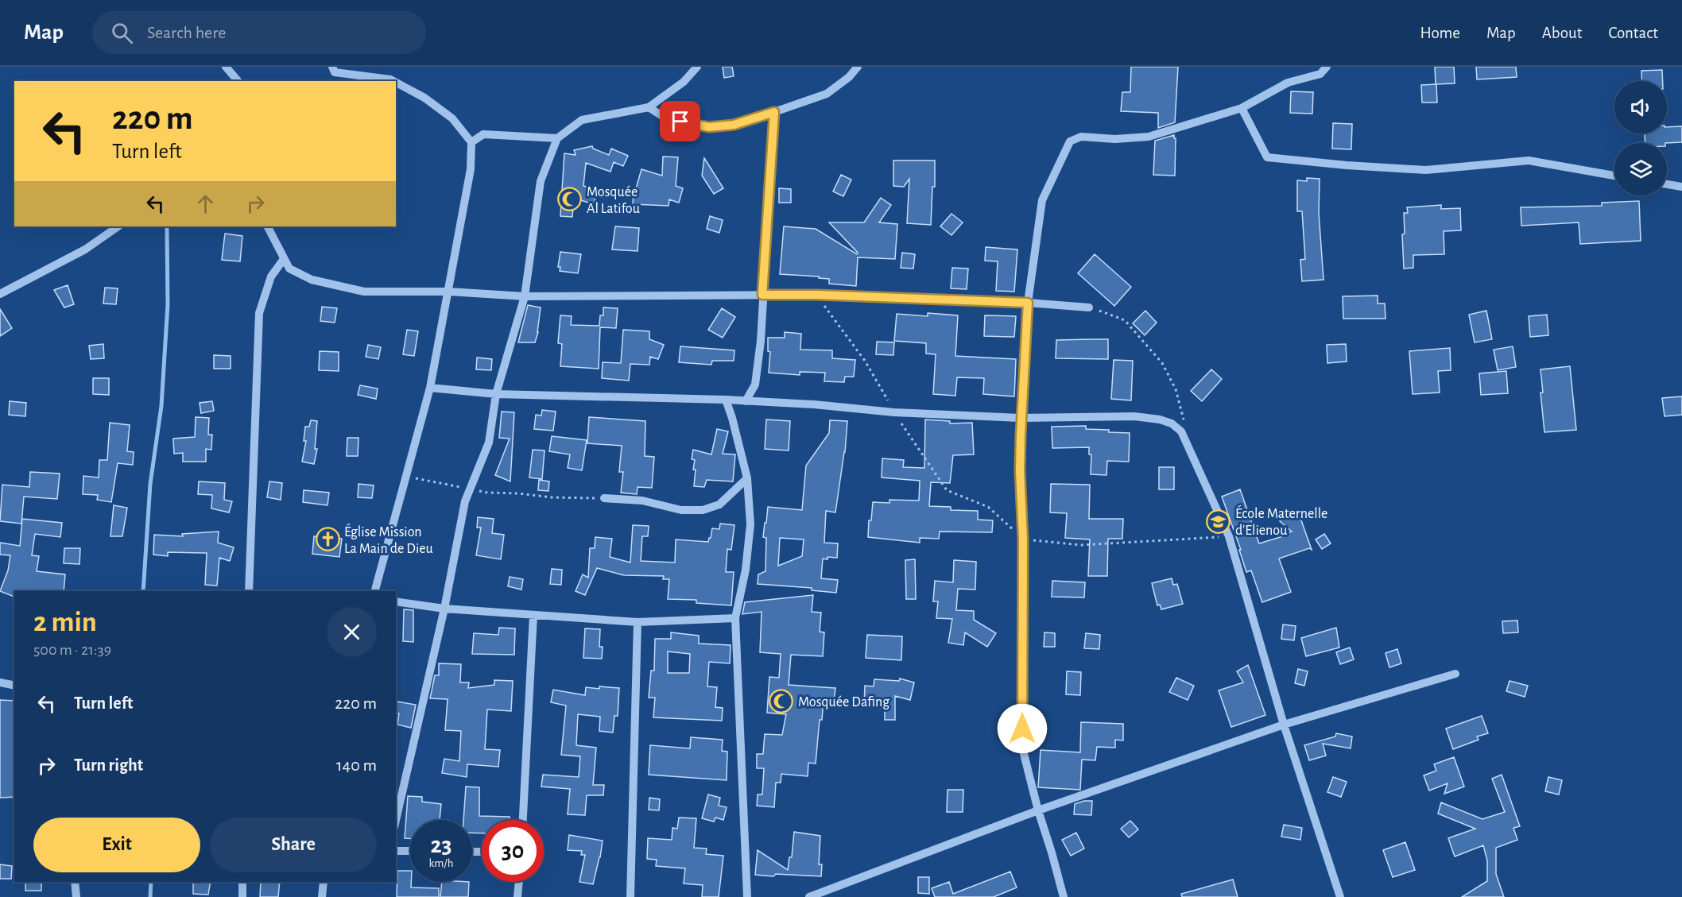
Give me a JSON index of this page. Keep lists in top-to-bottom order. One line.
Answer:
{"places":{"mosque":["Mosquée Al Latifou","Mosquée Dafing"],"school or university":["École Maternelle d'Elienou"],"church":["Église Mission La Main de Dieu"]},"page":{"header":"Map","search":"Search here","nav":["Home","Map","About","Contact"],"turn":["220 m","Turn left"],"heading":["2 min","500 m · 21:39"],"list":[{"name":"Turn left","value":"220 m"},{"name":"Turn right","value":"140 m"}],"buttons":["Exit","Share"],"speed":"23 km/h","limit":"30"}}
